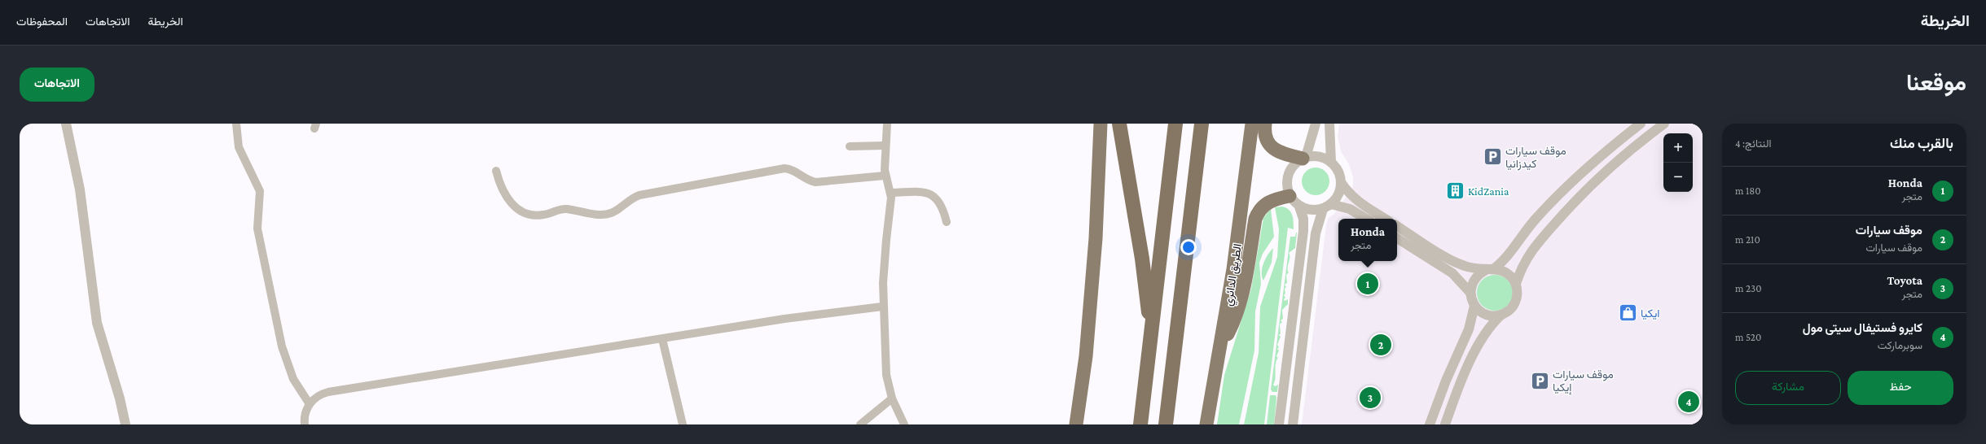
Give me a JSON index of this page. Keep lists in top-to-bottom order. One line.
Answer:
{"streets":{"highway":["الطريق الدائري"]},"places":{"parking":["موقف سيارات كيدزانيا","موقف سيارات إيكيا"],"building":["KidZania"],"shop":["ايكيا"]},"page":{"header":"الخريطة","nav":["الخريطة","الاتجاهات","المحفوظات"],"title":"موقعنا","buttons":["الاتجاهات",["حفظ","مشاركة"]],"heading":["بالقرب منك","النتائج: 4"],"map_buttons":["+","−"],"list":[{"mark":"1","name":"Honda","note":"متجر","value":"180 m"},{"mark":"2","name":"موقف سيارات","note":"موقف سيارات","value":"210 m"},{"mark":"3","name":"Toyota","note":"متجر","value":"230 m"},{"mark":"4","name":"كايرو فستيفال سيتى مول","note":"سوبرماركت","value":"520 m"}],"popup":["Honda","متجر"],"pins":["1","2","3","4"]}}
